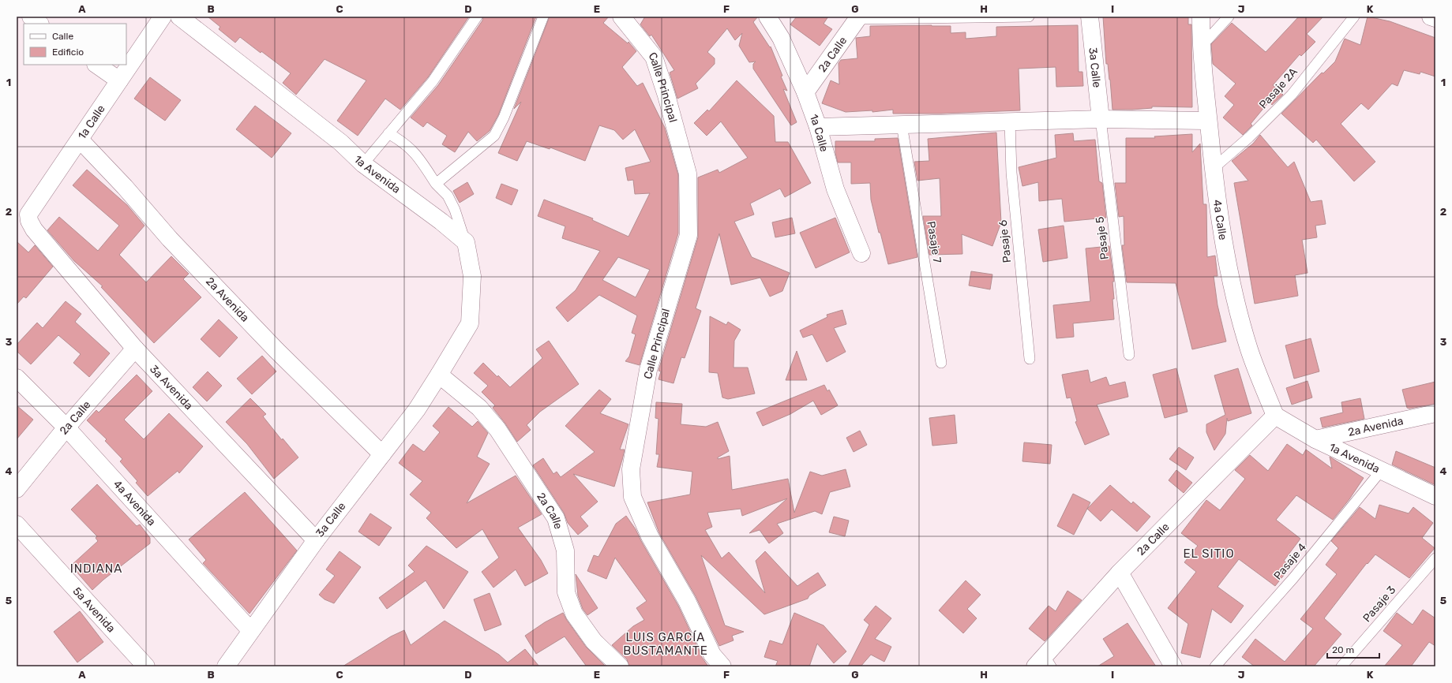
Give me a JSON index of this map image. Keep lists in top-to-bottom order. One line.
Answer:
{"streets":{"street":["2a Calle","3a Calle","Calle Principal","1a Calle","1a Avenida","4a Calle","2a Avenida","3a Avenida","4a Avenida","5a Avenida"],"lane":["Pasaje 2A","Pasaje 5","Pasaje 6","Pasaje 7","Pasaje 4","Pasaje 3"]},"crossings":[["2a Calle","3a Calle"],["2a Calle","1a Calle"],["2a Calle","1a Avenida"],["2a Calle","4a Calle"],["2a Calle","3a Avenida"],["2a Calle","4a Avenida"],["3a Calle","Pasaje 5"],["3a Calle","2a Avenida"],["3a Calle","3a Avenida"],["3a Calle","4a Avenida"],["Pasaje 2A","4a Calle"],["1a Calle","2a Avenida"],["1a Calle","3a Avenida"],["1a Avenida","4a Calle"],["1a Avenida","2a Avenida"],["1a Avenida","Pasaje 4"]],"districts":["EL SITIO","INDIANA","LUIS GARCÍA BUSTAMANTE"],"legend":["Calle","Edificio"],"scale_bar":"20 m","grid":{"columns":["A","B","C","D","E","F","G","H","I","J","K"],"rows":["1","2","3","4","5"]}}
